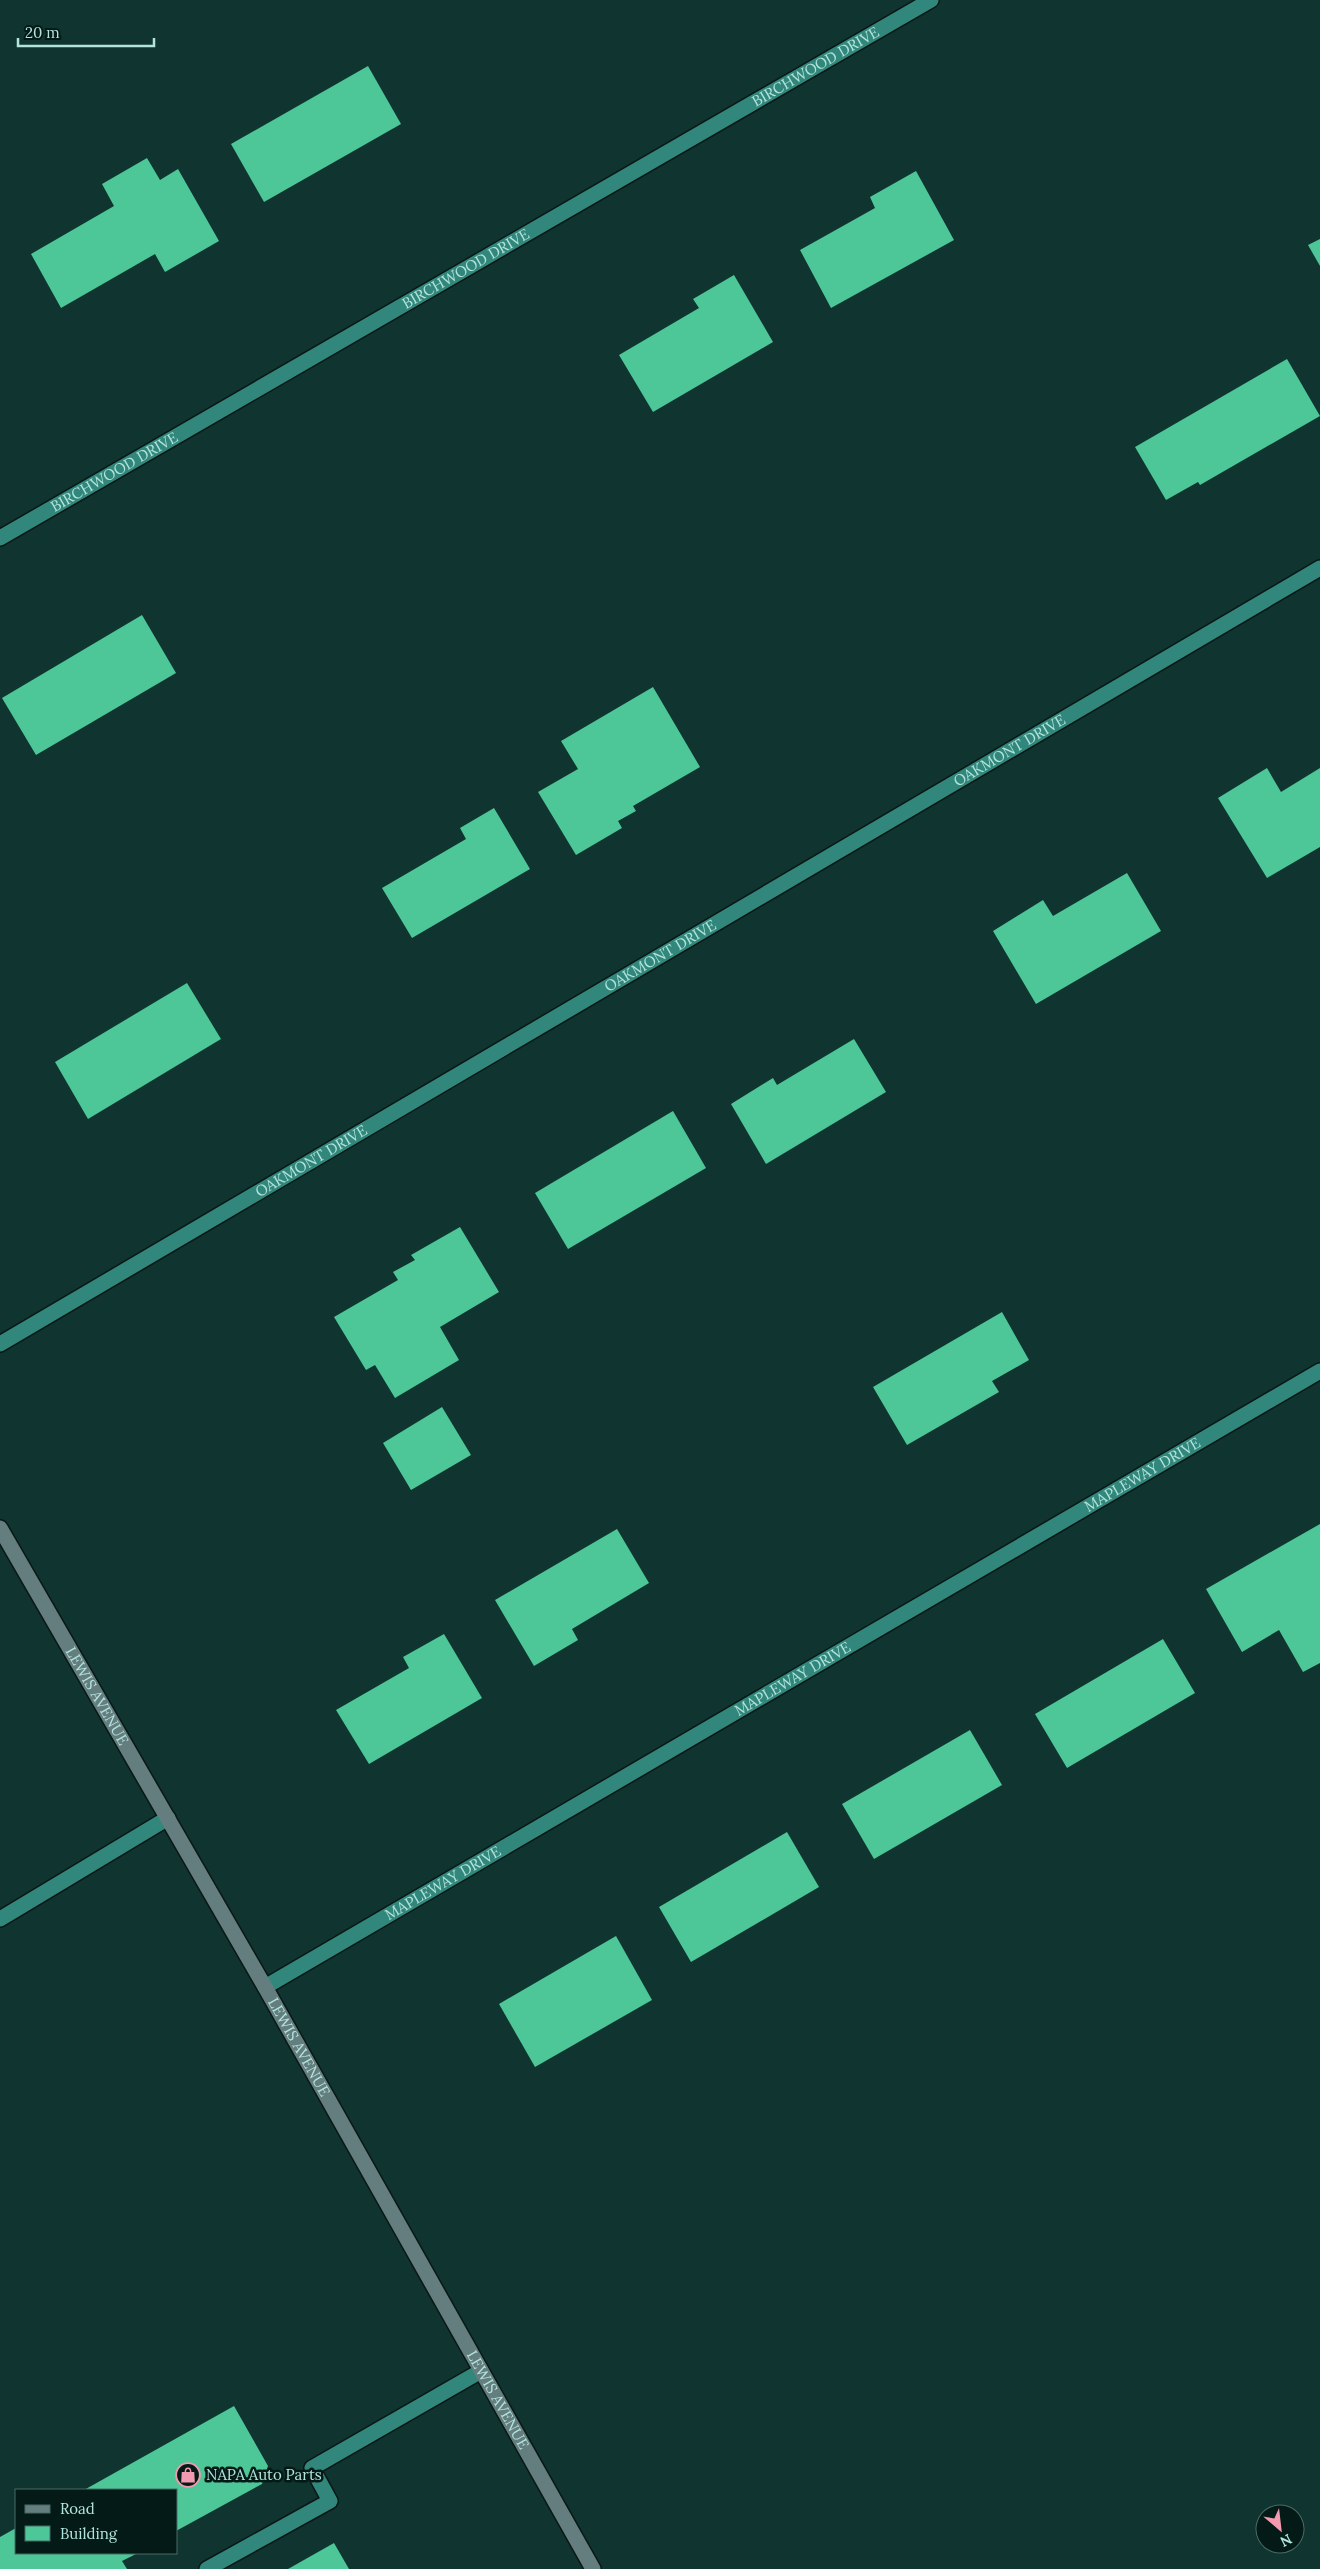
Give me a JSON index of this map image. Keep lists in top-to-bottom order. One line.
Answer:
{"streets":{"main road":["LEWIS AVENUE"],"street":["BIRCHWOOD DRIVE","OAKMONT DRIVE","MAPLEWAY DRIVE"]},"crossings":[["MAPLEWAY DRIVE","LEWIS AVENUE"]],"places":{"shop":["NAPA Auto Parts"]},"legend":["Road","Building"],"scale_bar":"20 m","north":"bottom right"}
